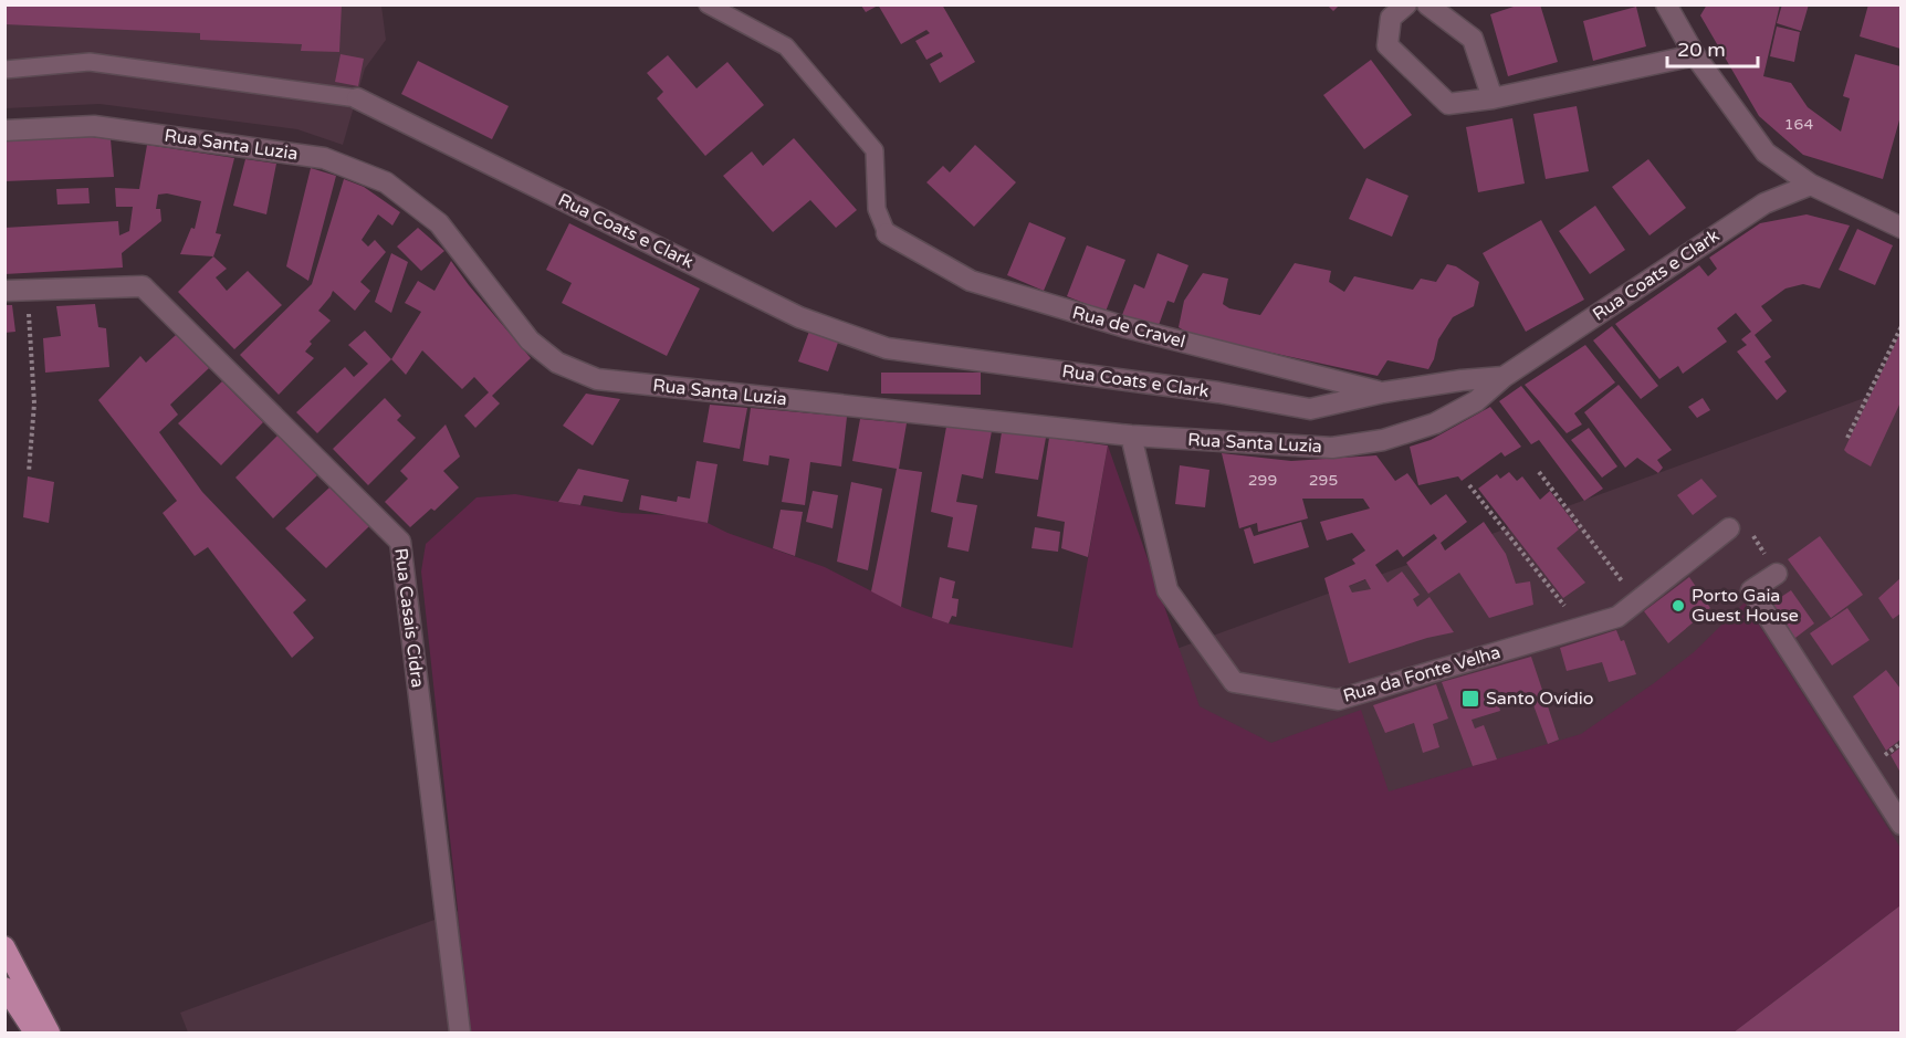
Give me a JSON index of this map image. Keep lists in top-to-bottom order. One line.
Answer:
{"streets":{"street":["Rua Santa Luzia","Rua Coats e Clark","Rua de Cravel","Rua Casais Cidra","Rua da Fonte Velha"]},"crossings":[["Rua Santa Luzia","Rua Coats e Clark"],["Rua Santa Luzia","Rua da Fonte Velha"],["Rua Coats e Clark","Rua de Cravel"]],"places":{"other":["Porto Gaia Guest House"],"transit":["Santo Ovídio"]},"house_numbers":["164","299","295"],"scale_bar":"20 m"}
